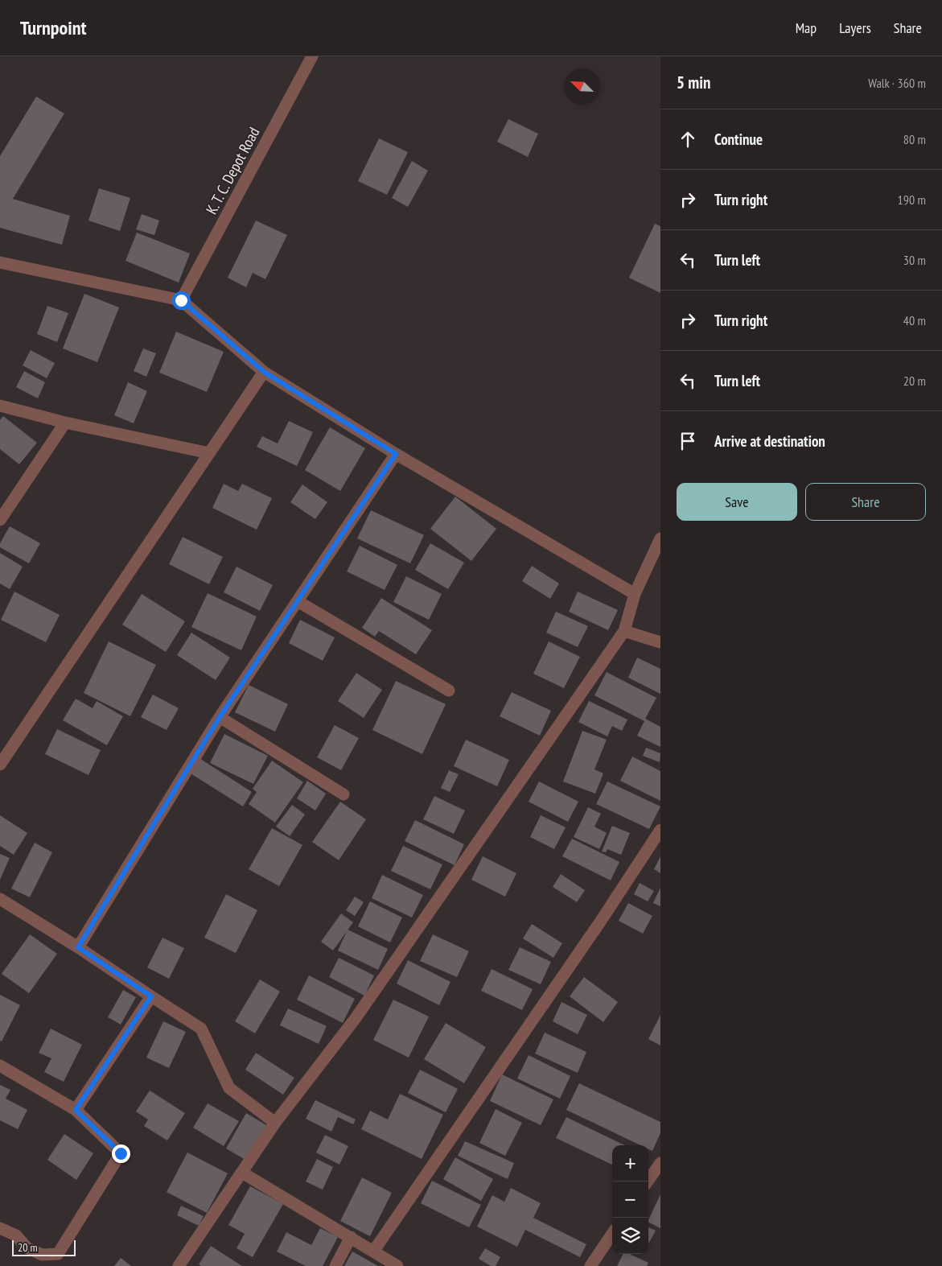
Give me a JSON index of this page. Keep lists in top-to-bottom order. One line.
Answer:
{"streets":{"street":["K. T. C. Depot Road"]},"scale_bar":"20 m","north":"top left","page":{"header":"Turnpoint","nav":["Map","Layers","Share"],"heading":["5 min","Walk · 360 m"],"list":[["Continue","80 m"],["Turn right","190 m"],["Turn left","30 m"],["Turn right","40 m"],["Turn left","20 m"],"Arrive at destination"],"buttons":["Save","Share"],"map_buttons":["+","−"],"scale":"20 m"}}
